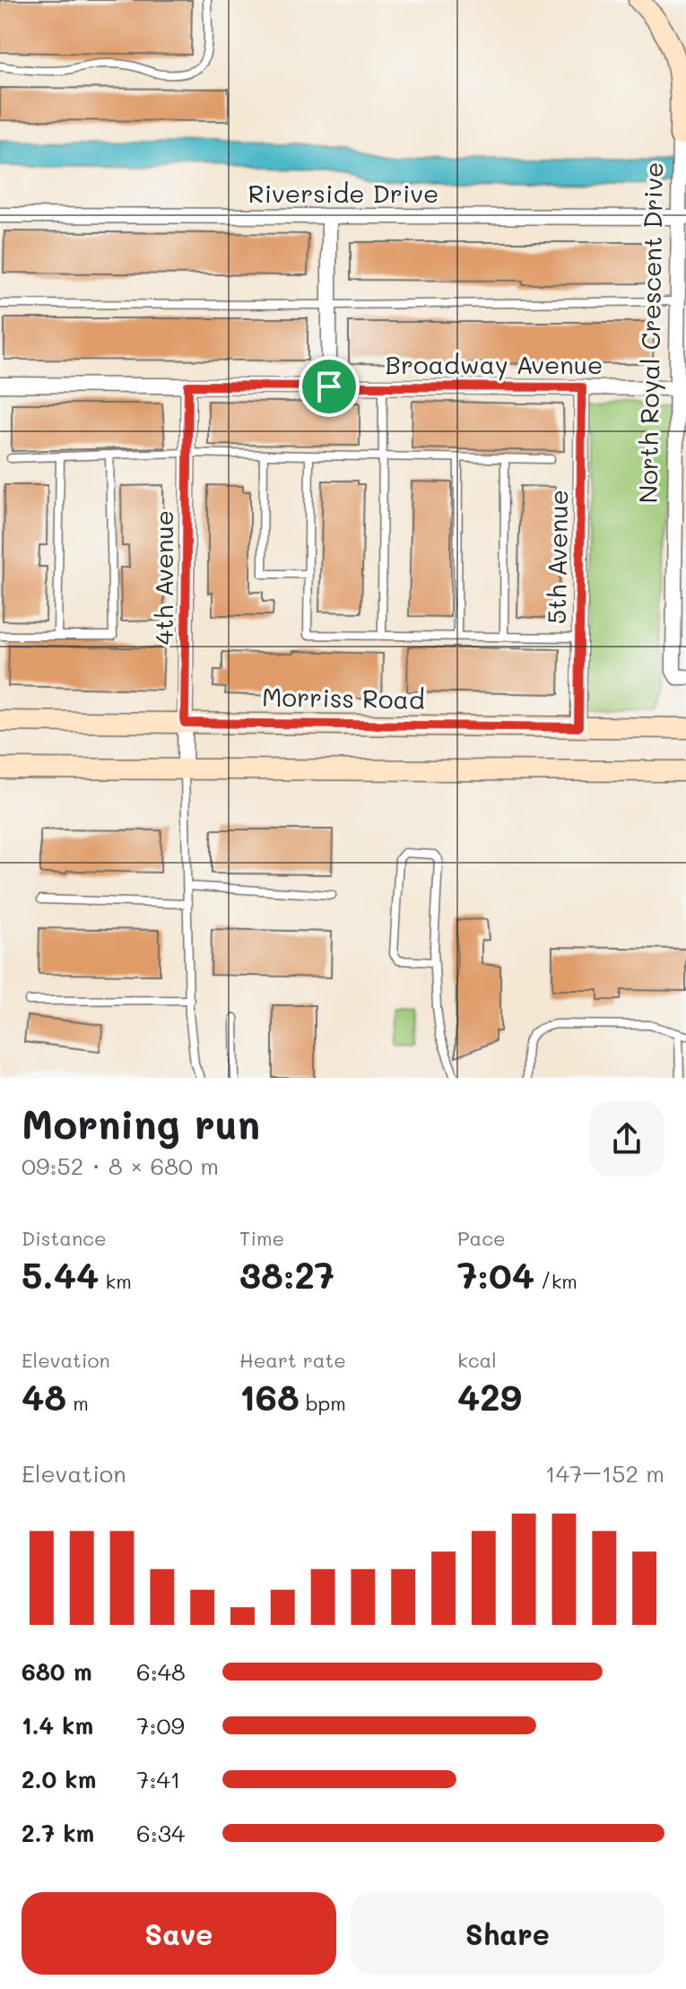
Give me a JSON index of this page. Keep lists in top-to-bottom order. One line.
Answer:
{"streets":{"main road":["North Royal Crescent Drive","Morriss Road"],"street":["Riverside Drive","Broadway Avenue","5th Avenue","4th Avenue"]},"crossings":[["Riverside Drive","North Royal Crescent Drive"],["North Royal Crescent Drive","Broadway Avenue"],["Broadway Avenue","5th Avenue"],["Broadway Avenue","4th Avenue"],["5th Avenue","Morriss Road"],["4th Avenue","Morriss Road"]],"page":{"heading":["Morning run","09:52 · 8 × 680 m"],"stats":[["Distance","5.44 km"],["Time","38:27"],["Pace","7:04 /km"],["Elevation","48 m"],["Heart rate","168 bpm"],["kcal","429"]],"chart":["Elevation","147–152 m"],"list":[{"name":"680 m","note":"6:48"},{"name":"1.4 km","note":"7:09"},{"name":"2.0 km","note":"7:41"},{"name":"2.7 km","note":"6:34"}],"buttons":["Save","Share"]}}
